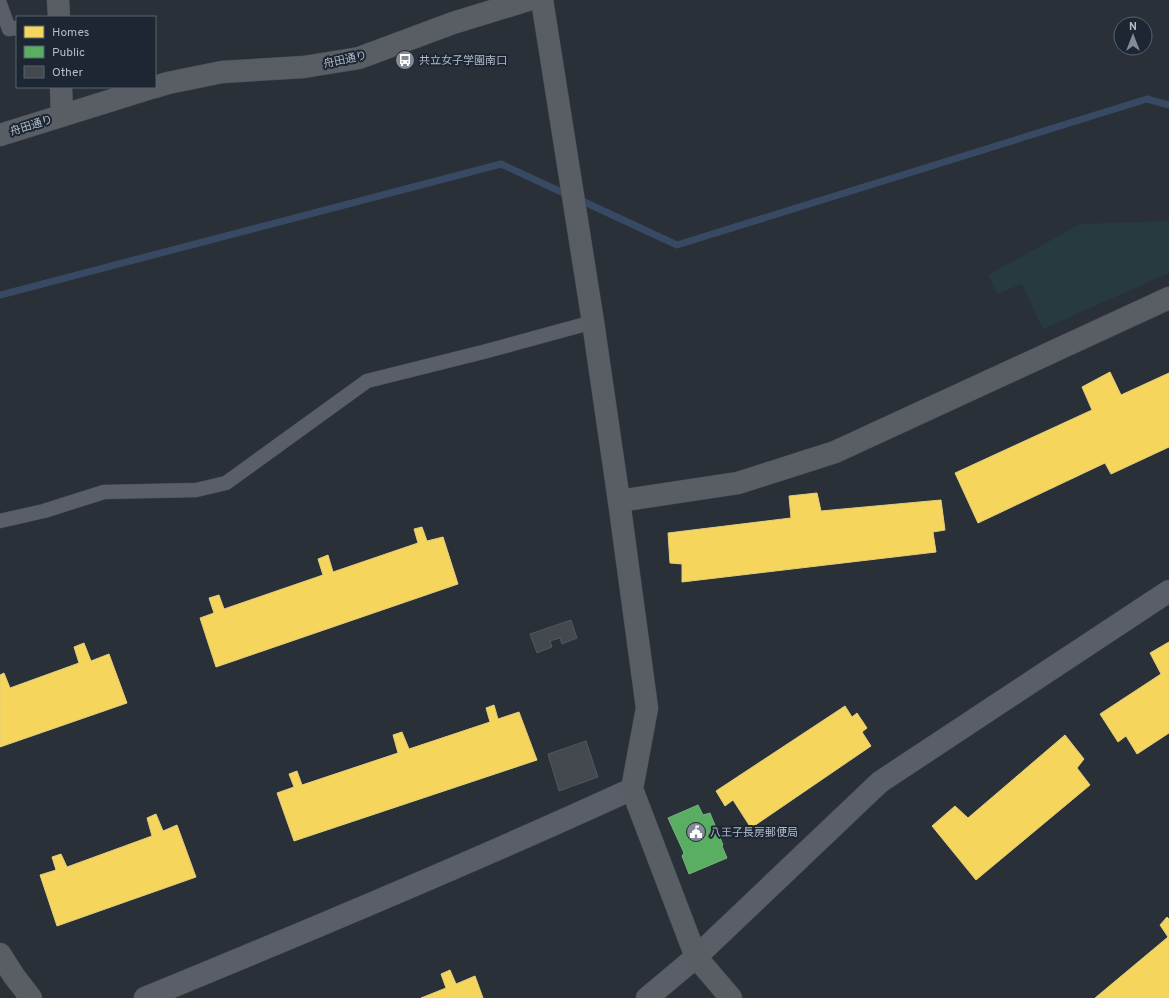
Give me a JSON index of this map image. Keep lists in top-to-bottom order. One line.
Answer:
{"streets":{"street":["舟田通り"]},"places":{"bus stop":["共立女子学園南口"],"public building":["八王子長房郵便局"]},"legend":["Homes","Public","Other"],"north":"top"}
